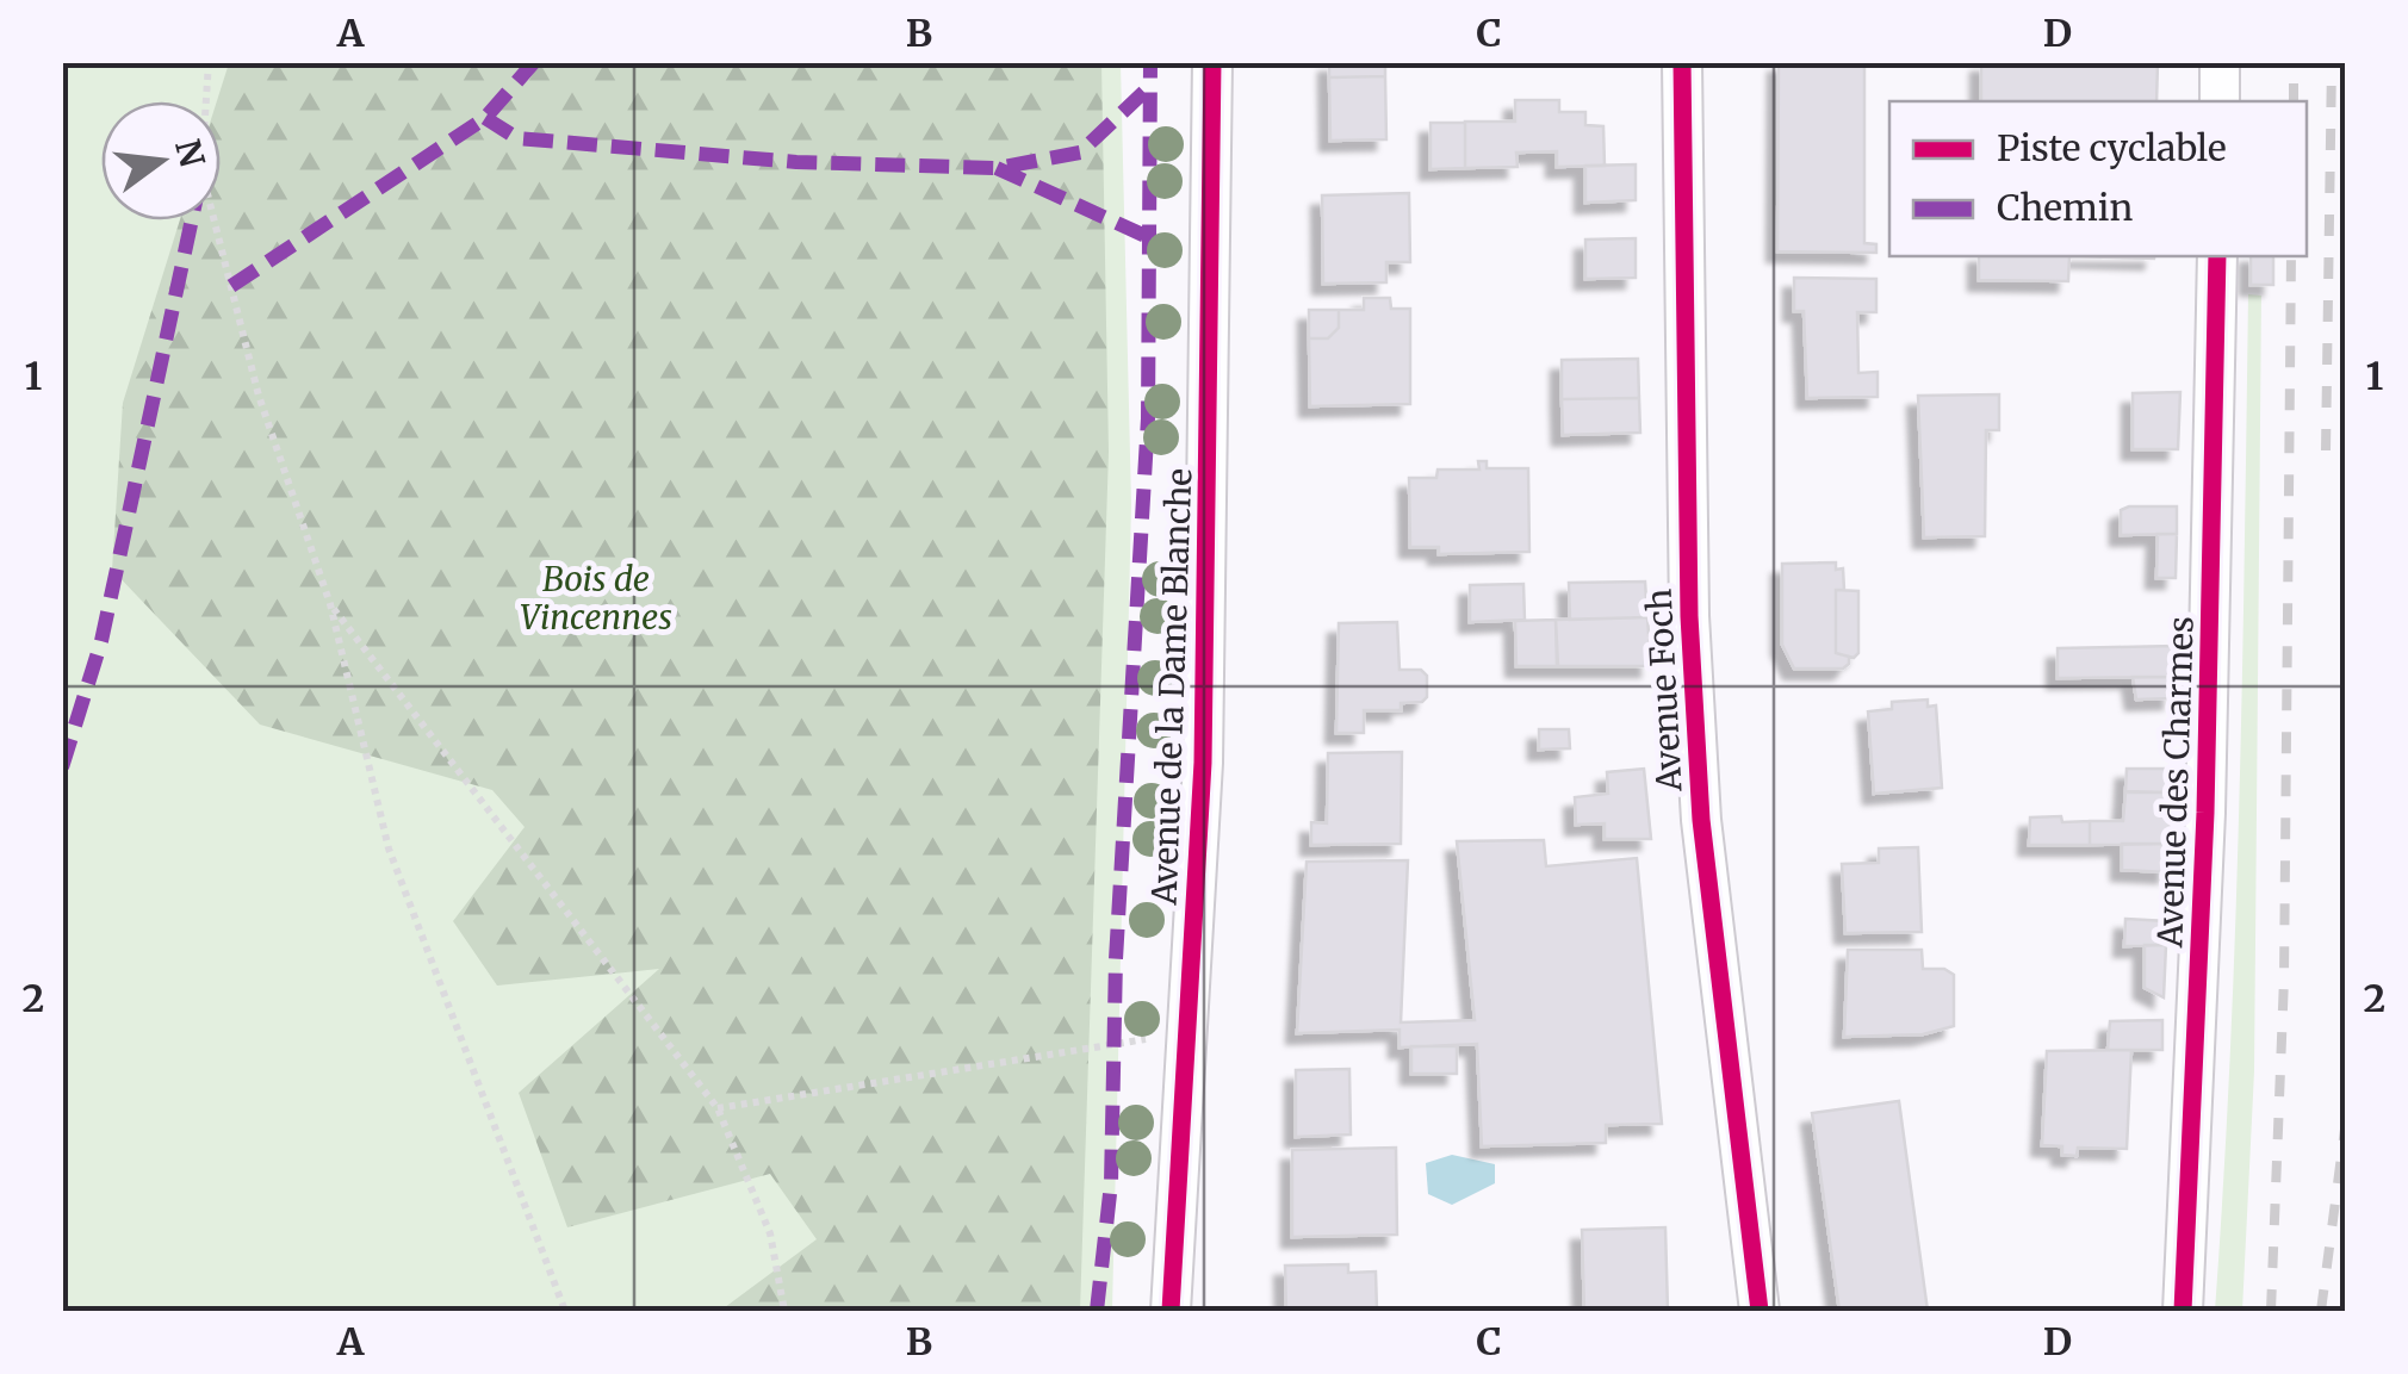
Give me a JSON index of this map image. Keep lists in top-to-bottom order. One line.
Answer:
{"streets":{"street":["Avenue de la Dame Blanche","Avenue Foch","Avenue des Charmes"]},"parks":["Bois de Vincennes"],"legend":["Piste cyclable","Chemin"],"north":"right","grid":{"columns":["A","B","C","D"],"rows":["1","2"]}}
